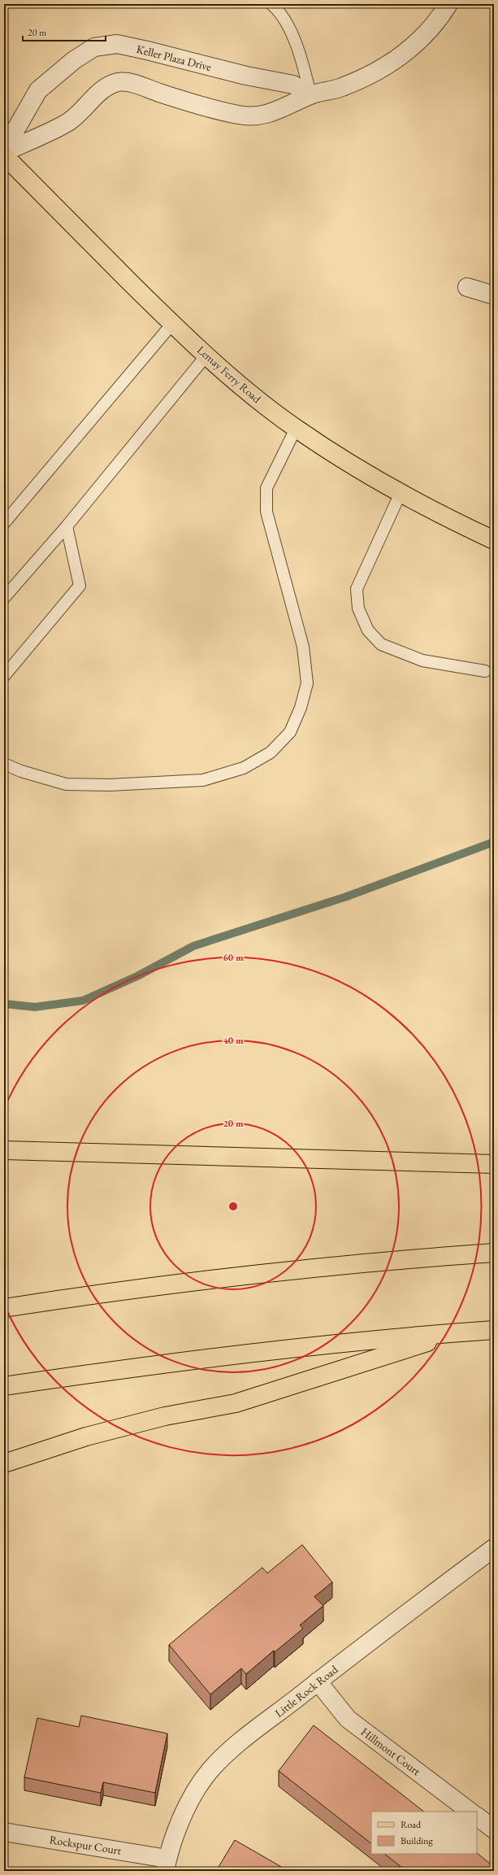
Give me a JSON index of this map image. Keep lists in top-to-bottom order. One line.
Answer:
{"streets":{"main road":["Lemay Ferry Road"],"street":["Keller Plaza Drive","Little Rock Road","Hillmont Court","Rockspur Court"]},"crossings":[["Little Rock Road","Hillmont Court"],["Little Rock Road","Rockspur Court"]],"legend":["Road","Building"],"scale_bar":"20 m","rings":["60 m","40 m","20 m"]}
